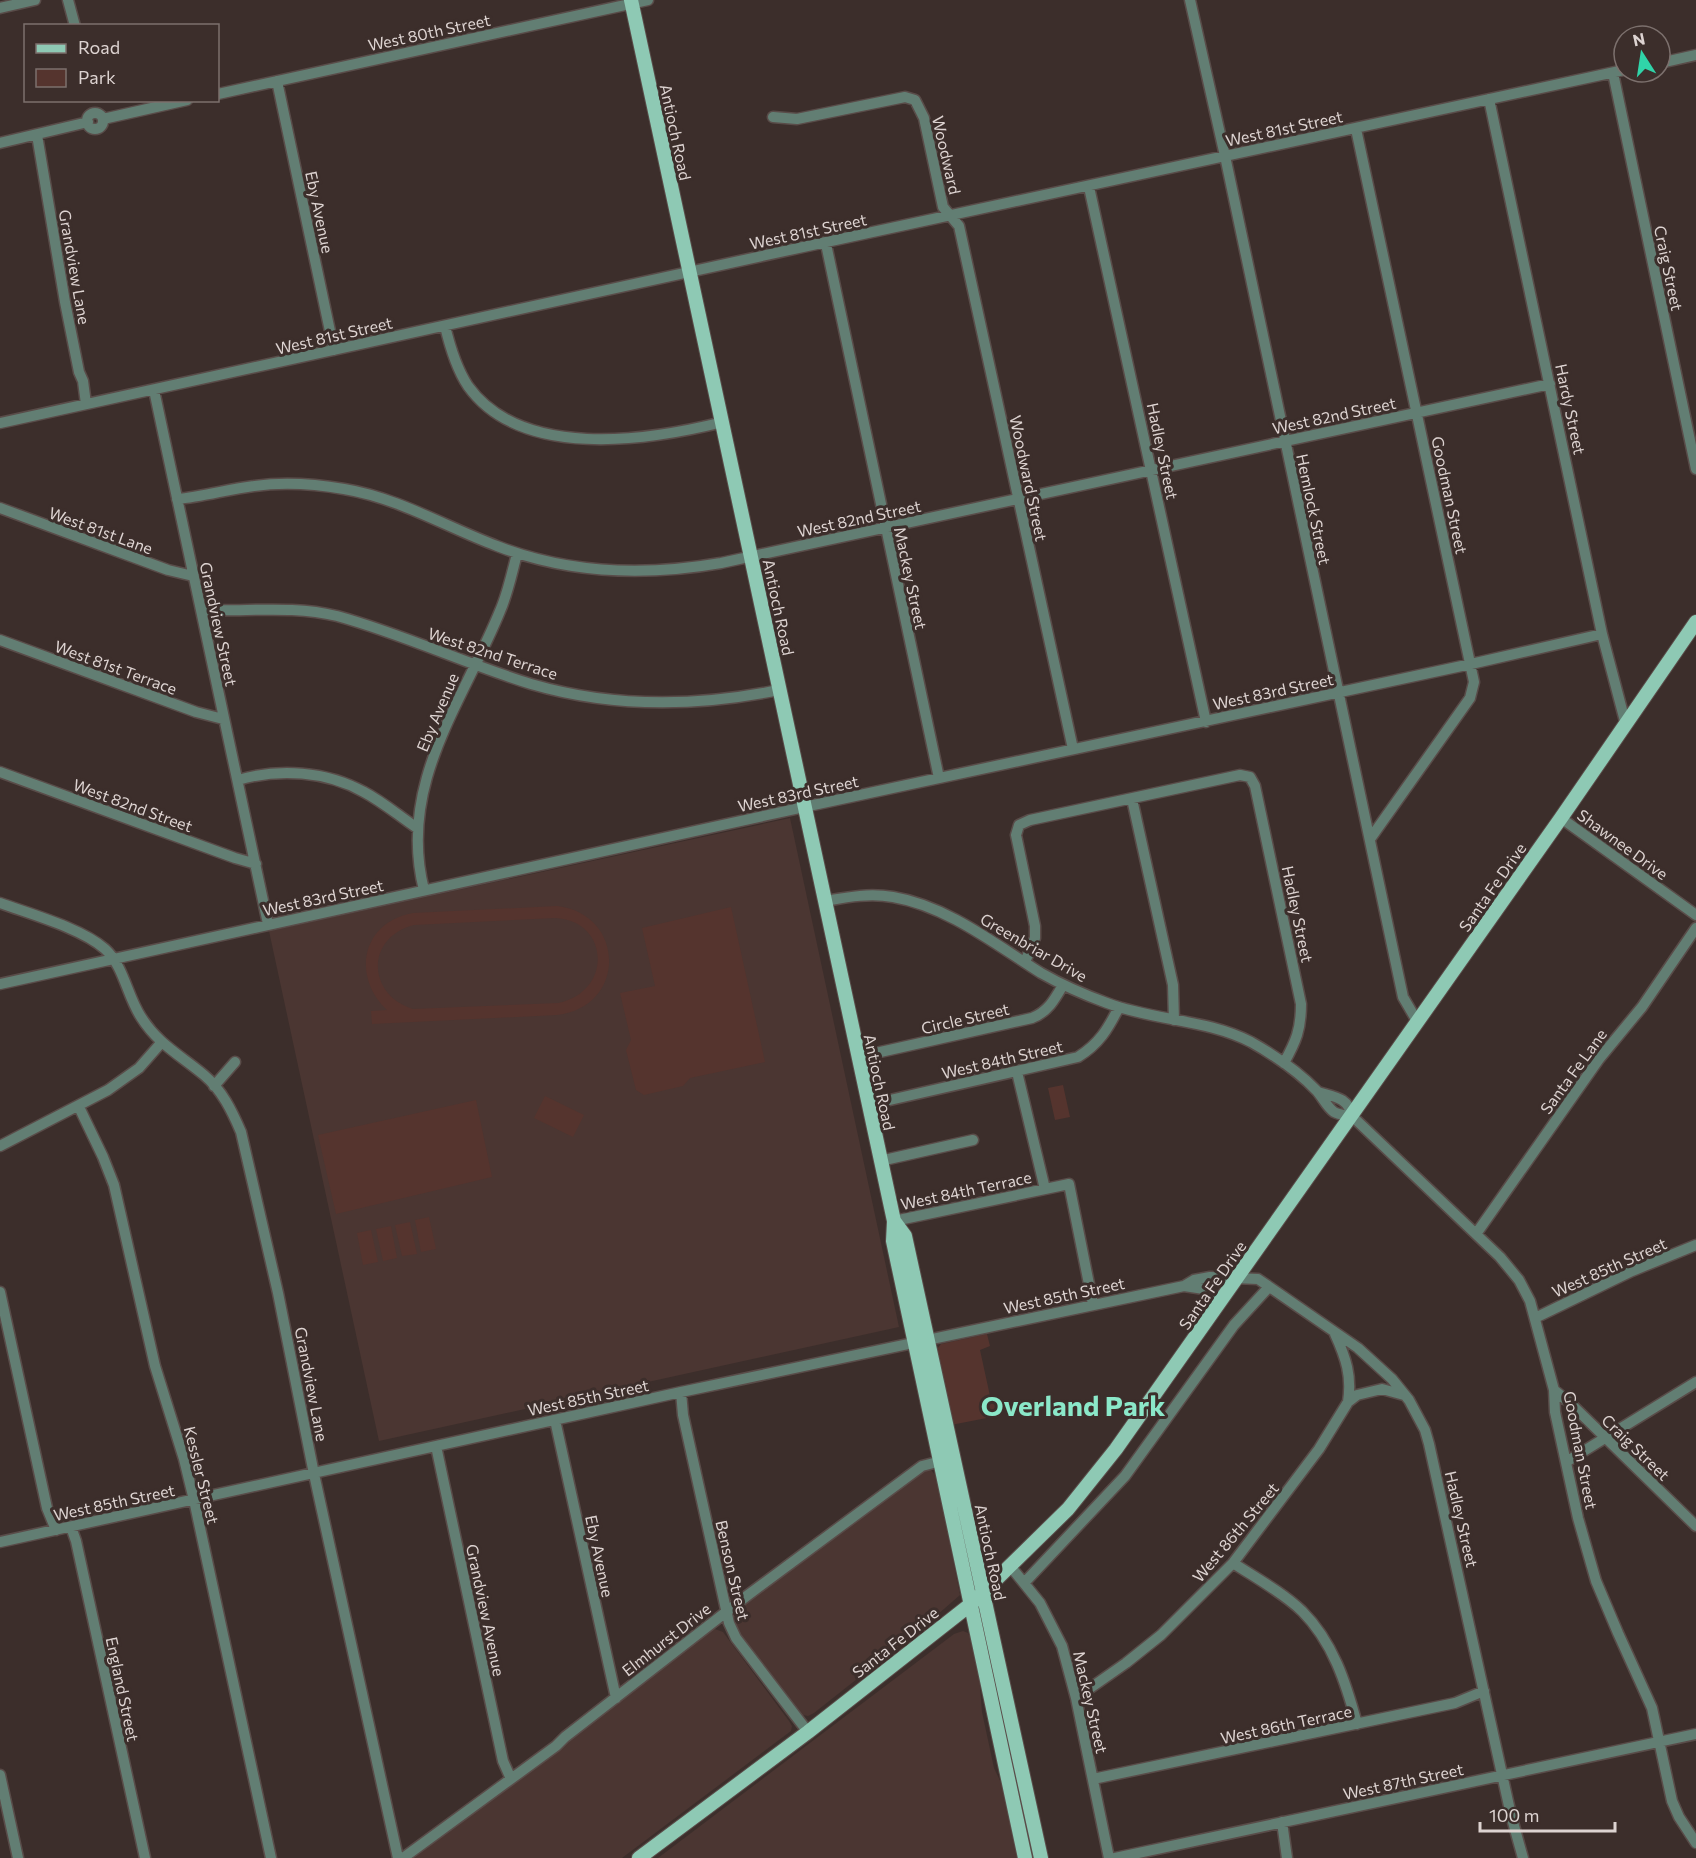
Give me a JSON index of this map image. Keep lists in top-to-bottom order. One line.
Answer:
{"streets":{"main road":["Antioch Road","Santa Fe Drive"],"street":["West 80th Street","West 81st Street","Woodward","Eby Avenue","Grandview Lane","Craig Street","Hardy Street","West 82nd Street","Hadley Street","Woodward Street","Goodman Street","Hemlock Street","West 81st Lane","Mackey Street","Grandview Street","West 82nd Terrace","West 81st Terrace","West 83rd Street","Shawnee Drive","Greenbriar Drive","Circle Street","West 84th Street","Santa Fe Lane","West 84th Terrace","West 85th Street","Kessler Street","West 86th Street","Benson Street","Grandview Avenue","Elmhurst Drive","England Street","West 86th Terrace","West 87th Street"]},"crossings":[["West 80th Street","Antioch Road"],["West 80th Street","Eby Avenue"],["West 81st Street","Antioch Road"],["West 81st Street","Woodward"],["West 81st Street","Eby Avenue"],["West 81st Street","Grandview Lane"],["West 81st Street","Hardy Street"],["West 81st Street","Hadley Street"],["West 81st Street","Woodward Street"],["West 81st Street","Goodman Street"],["West 81st Street","Hemlock Street"],["West 81st Street","Mackey Street"],["West 81st Street","Grandview Street"],["Antioch Road","West 82nd Street"],["Antioch Road","West 82nd Terrace"],["Antioch Road","West 83rd Street"],["Antioch Road","Santa Fe Drive"],["Antioch Road","Greenbriar Drive"],["Antioch Road","Circle Street"],["Antioch Road","West 84th Street"],["Antioch Road","West 84th Terrace"],["Antioch Road","West 85th Street"],["Antioch Road","Elmhurst Drive"],["Woodward","Woodward Street"],["Eby Avenue","West 82nd Street"],["Eby Avenue","West 82nd Terrace"],["Eby Avenue","West 83rd Street"],["Eby Avenue","West 85th Street"],["Eby Avenue","Elmhurst Drive"],["Grandview Lane","West 83rd Street"],["Grandview Lane","West 85th Street"],["Craig Street","Goodman Street"],["Hardy Street","West 82nd Street"],["Hardy Street","West 83rd Street"],["Hardy Street","Santa Fe Drive"],["West 82nd Street","Hadley Street"],["West 82nd Street","Woodward Street"],["West 82nd Street","Goodman Street"],["West 82nd Street","Hemlock Street"],["West 82nd Street","Mackey Street"],["West 82nd Street","Grandview Street"],["Hadley Street","West 83rd Street"],["Hadley Street","Santa Fe Drive"],["Hadley Street","Greenbriar Drive"],["Hadley Street","West 85th Street"],["Hadley Street","West 86th Terrace"],["Hadley Street","West 87th Street"],["Woodward Street","West 83rd Street"],["Goodman Street","Hemlock Street"],["Goodman Street","West 83rd Street"],["Goodman Street","Santa Fe Drive"],["Goodman Street","Greenbriar Drive"],["Goodman Street","Santa Fe Lane"],["Goodman Street","West 85th Street"],["Goodman Street","West 87th Street"],["Hemlock Street","West 83rd Street"],["Hemlock Street","Santa Fe Drive"],["West 81st Lane","Grandview Street"],["Mackey Street","West 83rd Street"],["Mackey Street","Santa Fe Drive"],["Mackey Street","West 86th Street"],["Mackey Street","West 86th Terrace"],["Grandview Street","West 82nd Terrace"],["Grandview Street","West 81st Terrace"],["Shawnee Drive","Santa Fe Drive"],["Santa Fe Drive","Greenbriar Drive"],["Santa Fe Drive","West 85th Street"],["Santa Fe Drive","Benson Street"],["Greenbriar Drive","Circle Street"],["Greenbriar Drive","West 84th Street"],["West 85th Street","Kessler Street"],["West 85th Street","Benson Street"],["West 85th Street","Grandview Avenue"],["West 85th Street","England Street"],["Benson Street","Elmhurst Drive"],["Grandview Avenue","Elmhurst Drive"]],"districts":["Overland Park"],"legend":["Road","Park"],"scale_bar":"100 m","north":"top"}
